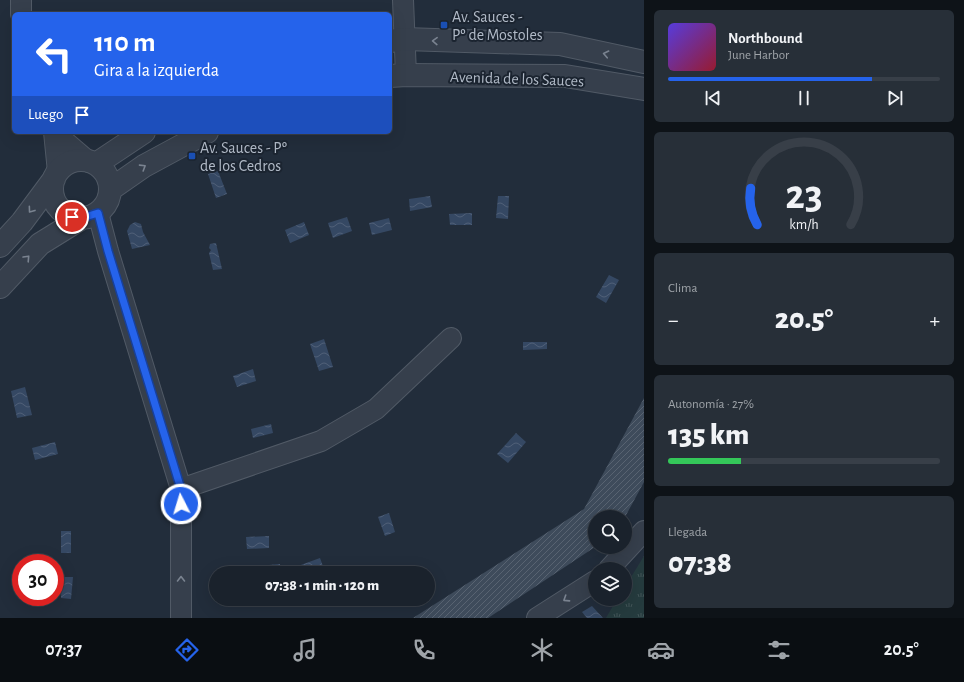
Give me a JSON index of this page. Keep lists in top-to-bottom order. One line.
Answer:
{"streets":{"street":["Avenida de los Sauces"]},"places":{"transit":["Av. Sauces - Pº de Mostoles","Av. Sauces - Pº de los Cedros"]},"page":{"turn":["110 m","Gira a la izquierda"],"song":["Northbound","June Harbor"],"then":"Luego","tile":["Clima",["Autonomía · 27%","135 km"],["Llegada","07:38"]],"heat":["−","20.5°","+"],"limit":"30","trip":"07:38 · 1 min · 120 m","tabs":["07:37","20.5°"],"gauge":["23","km/h"]}}
